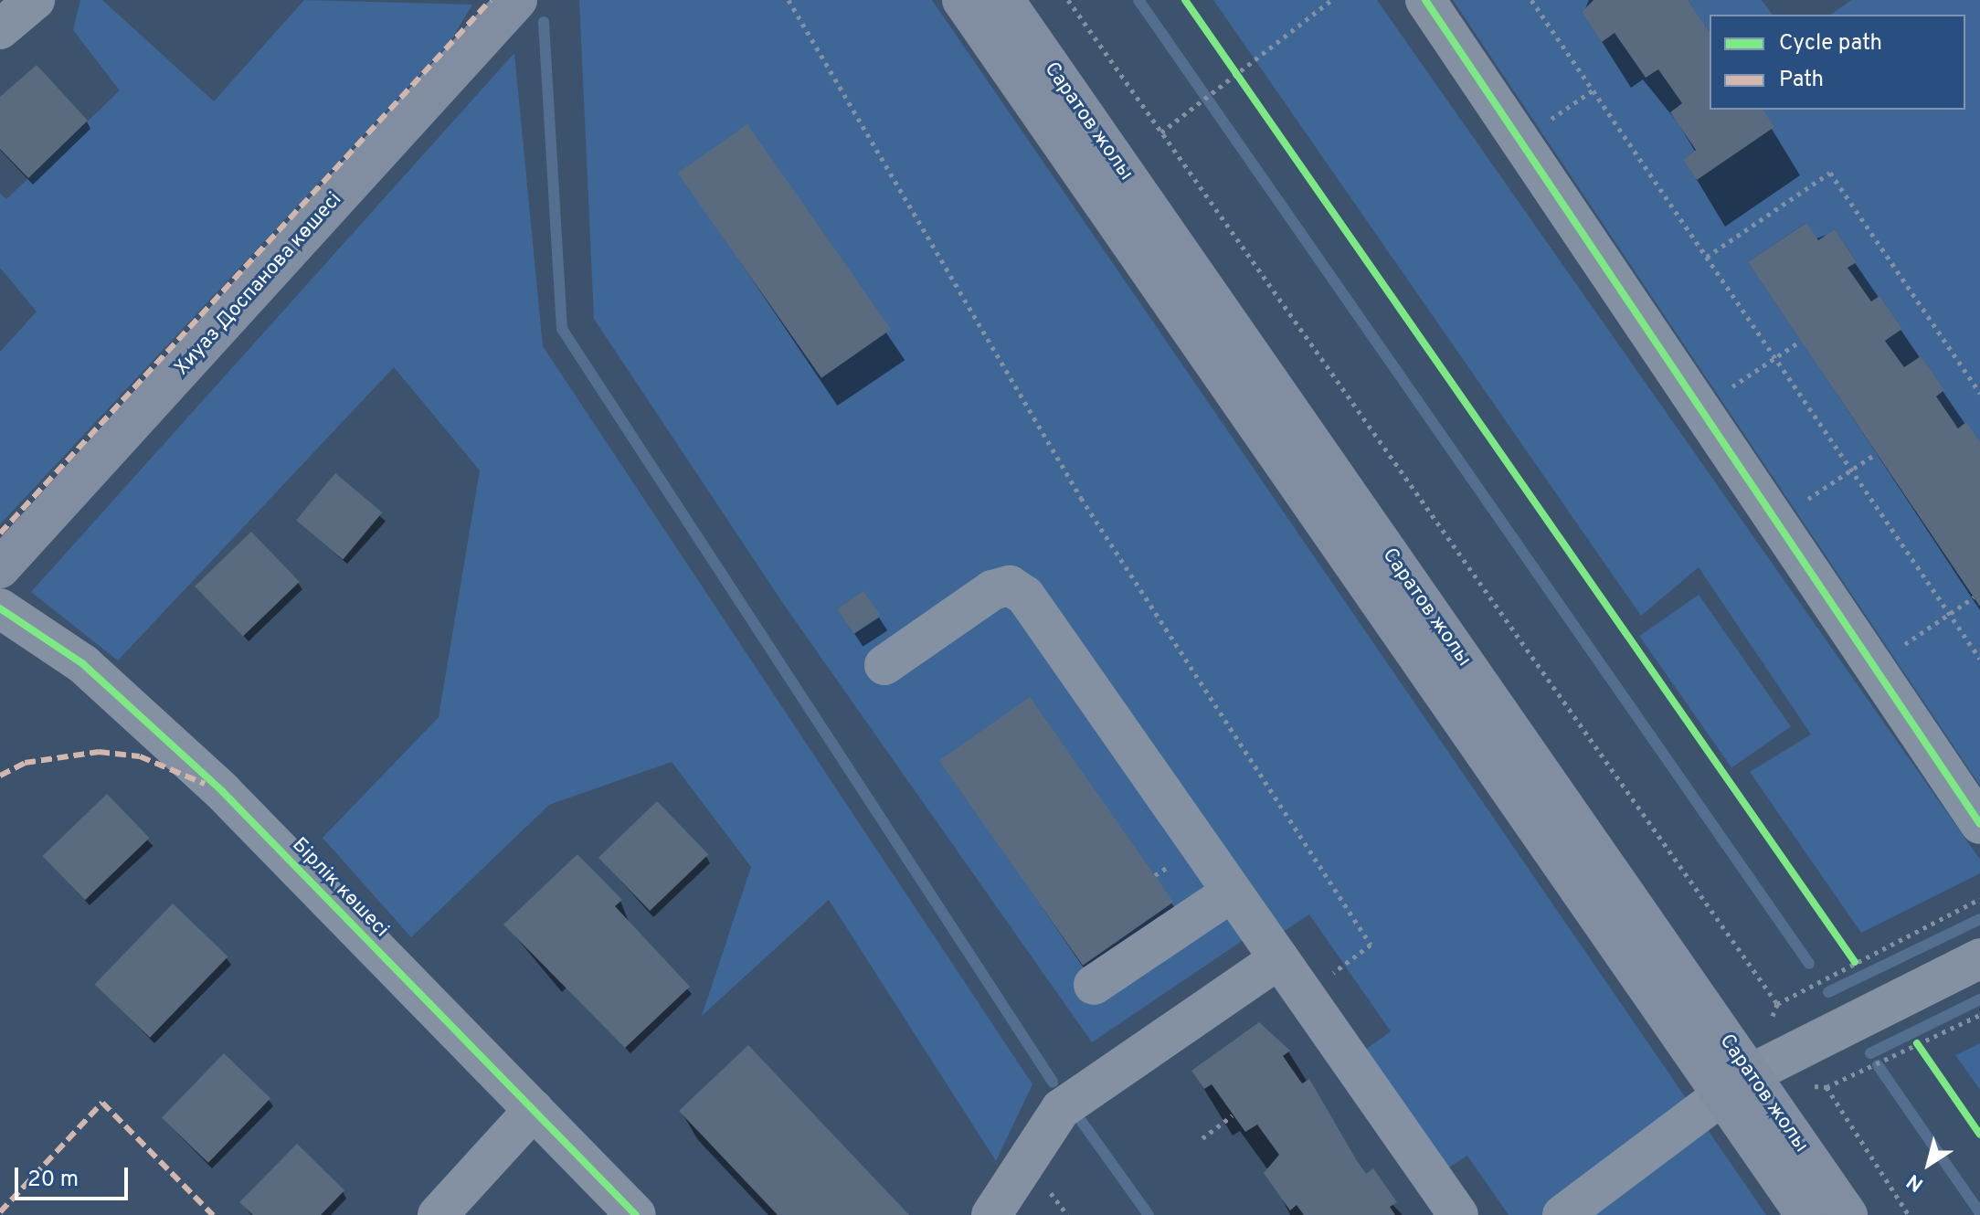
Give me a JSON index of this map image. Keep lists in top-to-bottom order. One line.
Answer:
{"streets":{"main road":["Саратов жолы","Хиуаз Доспанова көшесі"],"street":["Бірлік көшесі"]},"legend":["Cycle path","Path"],"scale_bar":"20 m","north":"bottom left"}
